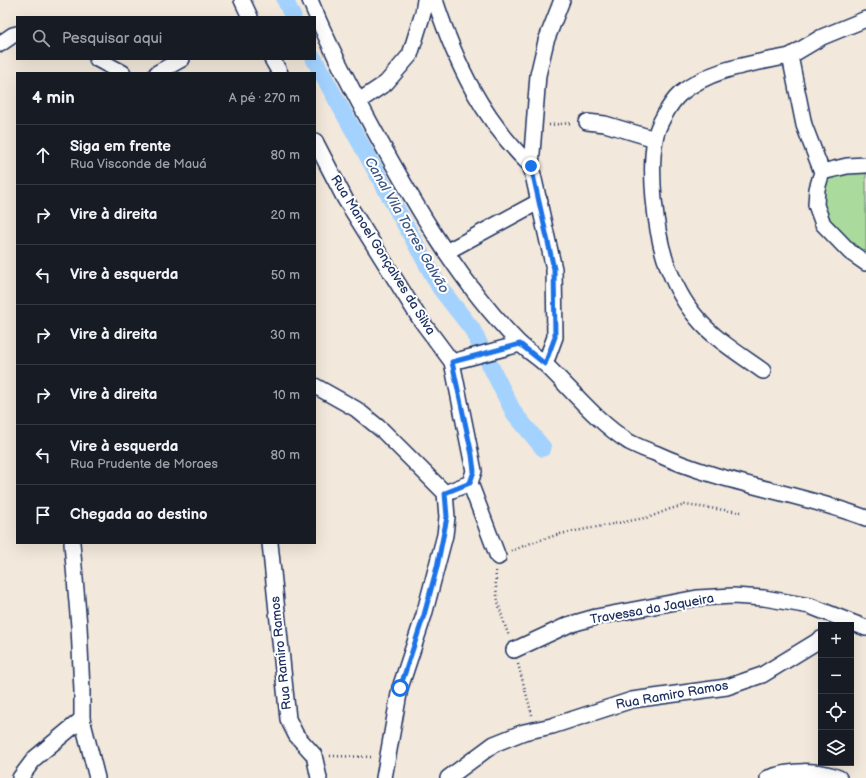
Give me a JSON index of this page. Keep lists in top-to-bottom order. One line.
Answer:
{"streets":{"street":["Rua Manoel Gonçalves da Silva","Travessa da Jaqueira","Rua Ramiro Ramos"]},"water":["Canal Vila Torres Galvão"],"page":{"search":"Pesquisar aqui","heading":["4 min","A pé · 270 m"],"list":[["Siga em frente","Rua Visconde de Mauá","80 m"],["Vire à direita","20 m"],["Vire à esquerda","50 m"],["Vire à direita","30 m"],["Vire à direita","10 m"],["Vire à esquerda","Rua Prudente de Moraes","80 m"],"Chegada ao destino"],"map_buttons":["+","−"]}}
